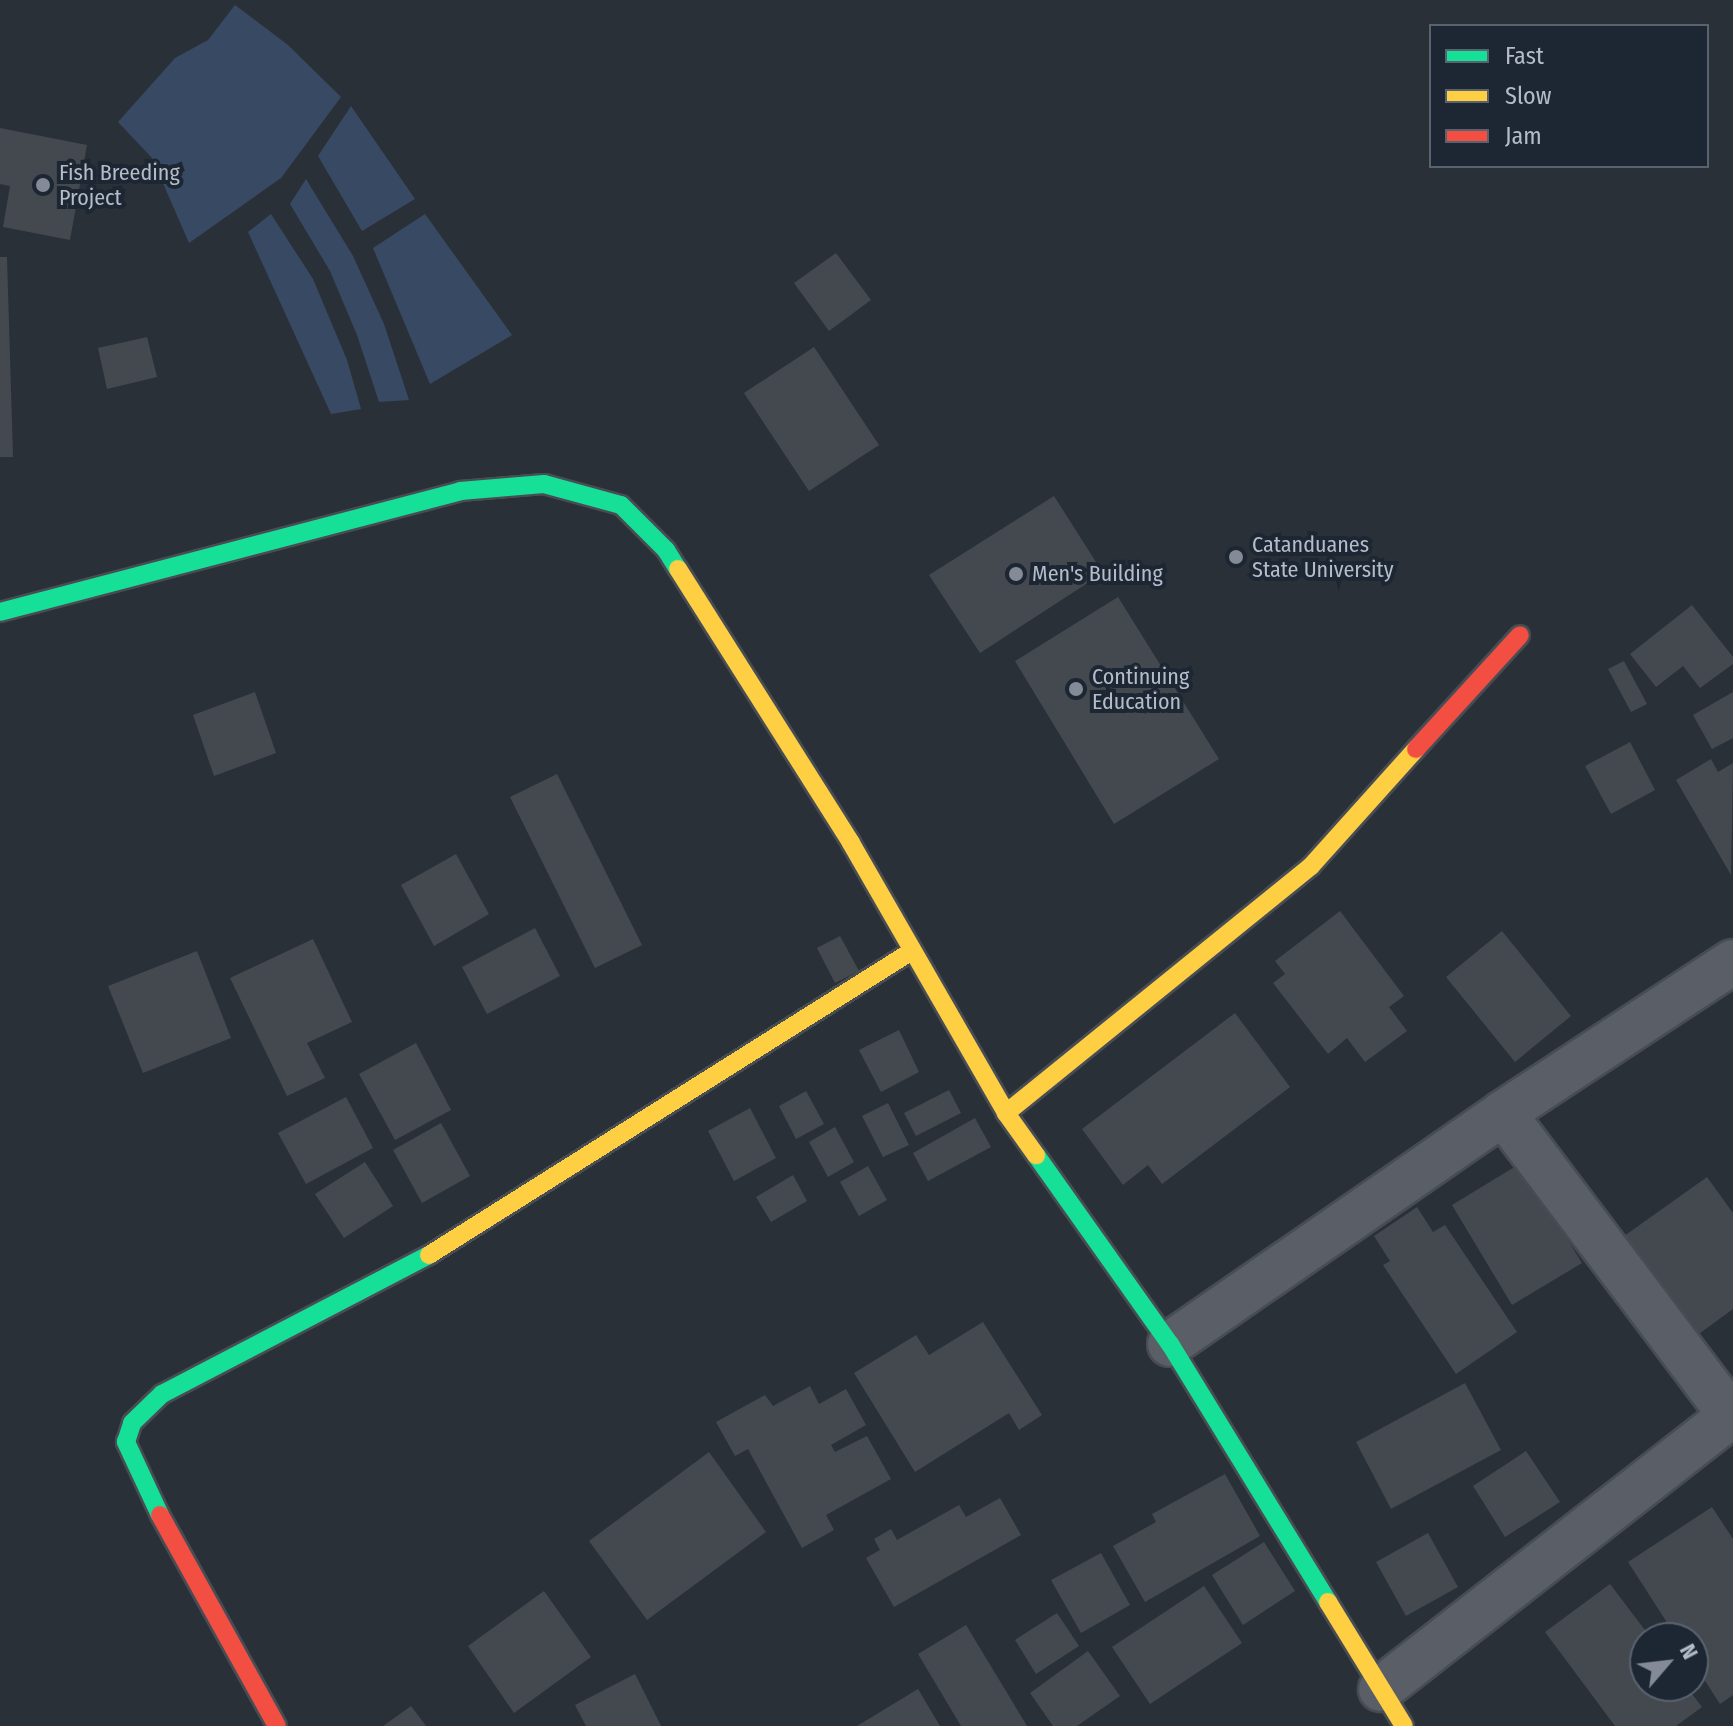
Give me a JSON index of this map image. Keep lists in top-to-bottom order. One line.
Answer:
{"places":["Fish Breeding Project","Catanduanes State University","Men's Building","Continuing Education"],"legend":["Fast","Slow","Jam"],"north":"top right"}
